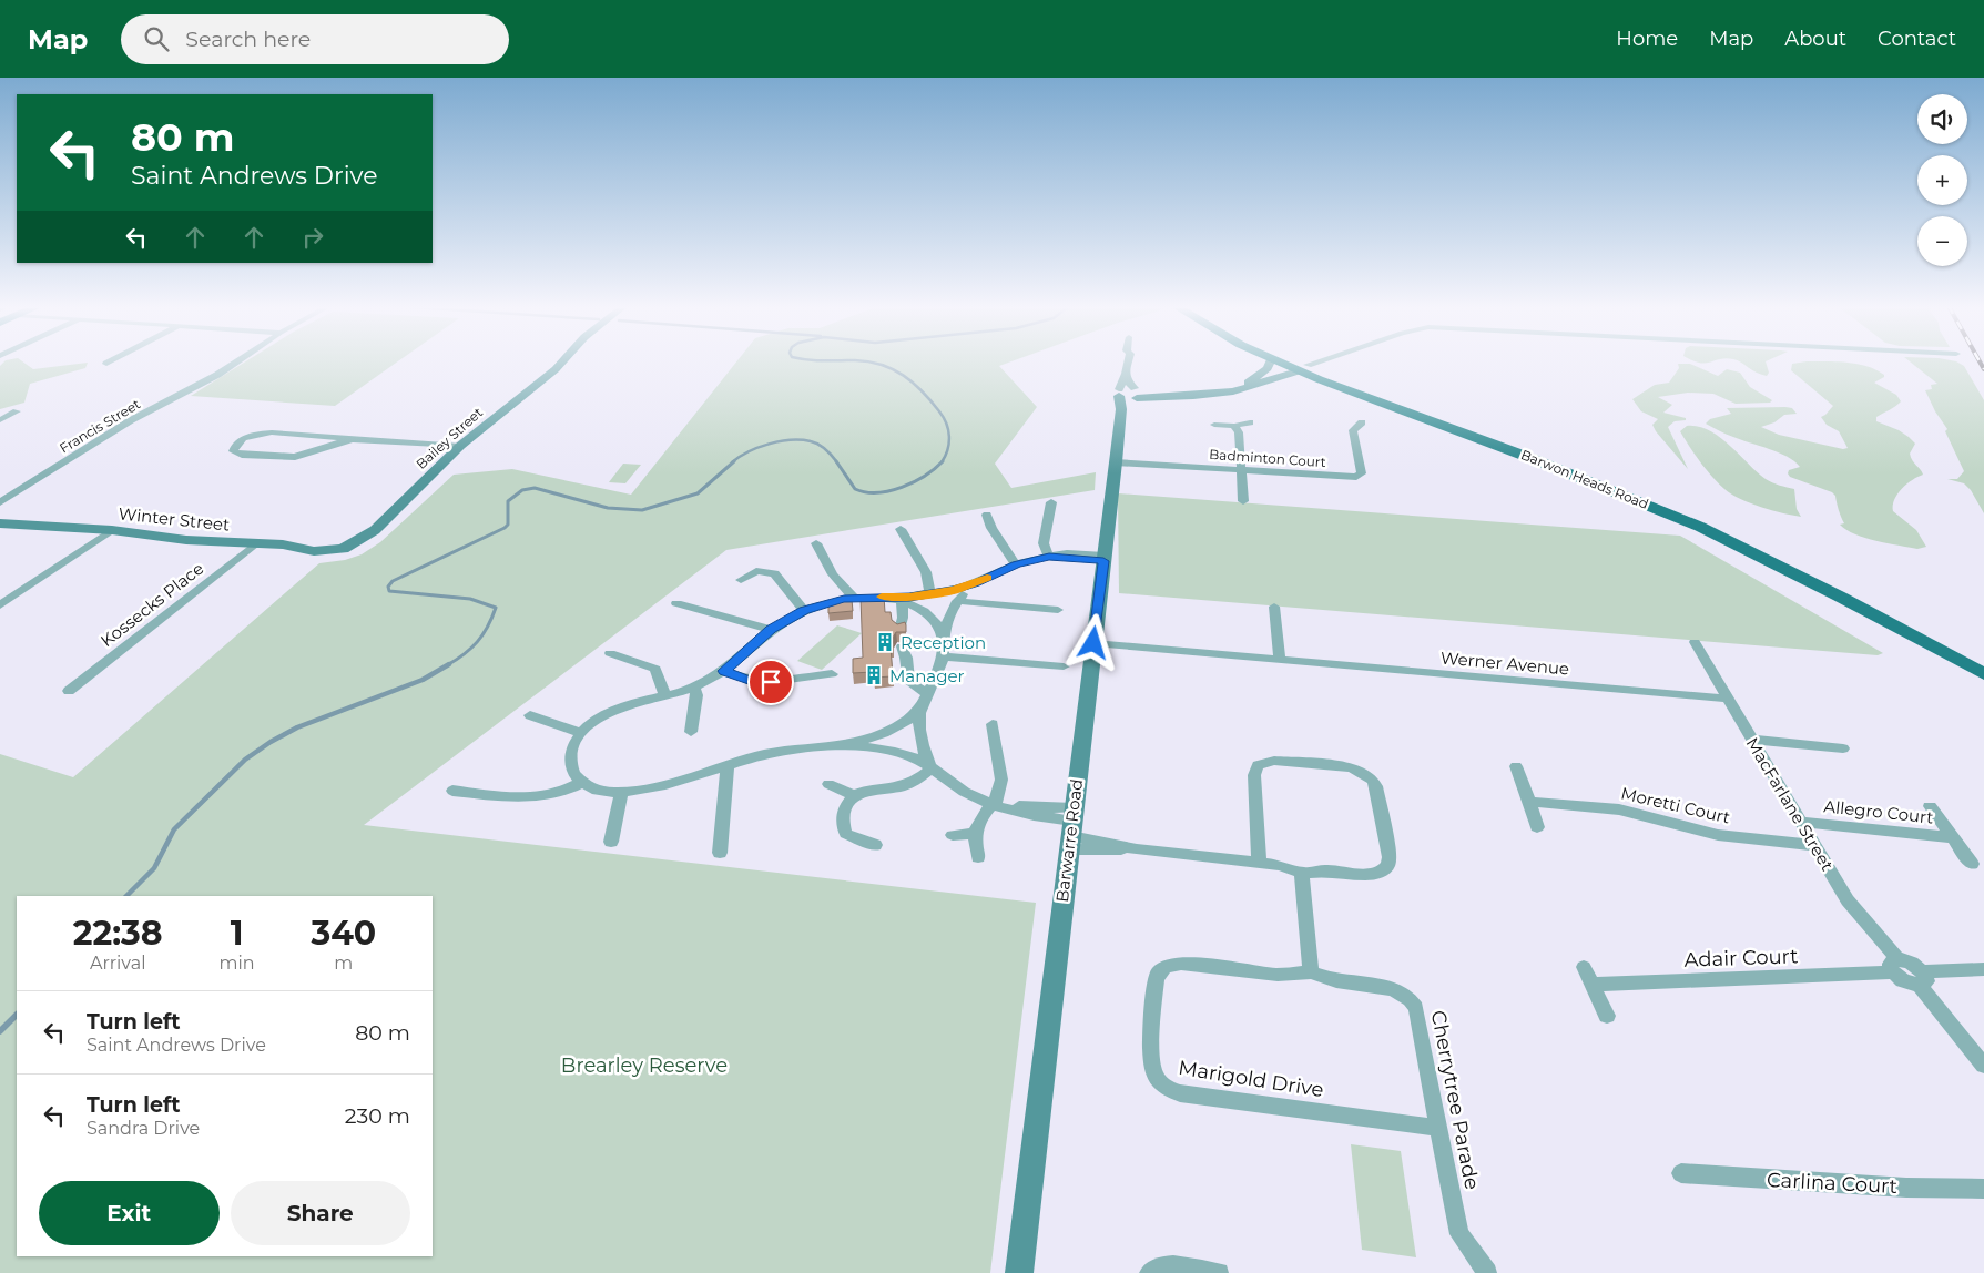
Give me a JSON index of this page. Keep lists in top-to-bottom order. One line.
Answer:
{"streets":{"main road":["Barwon Heads Road"],"street":["Francis Street","Bailey Street","Badminton Court","Winter Street","Kossecks Place","Werner Avenue","MacFarlane Street","Moretti Court","Allegro Court","Barwarre Road","Adair Court","Marigold Drive","Cherrytree Parade","Carlina Court"]},"crossings":[["Bailey Street","Winter Street"],["Badminton Court","Barwarre Road"],["Winter Street","Kossecks Place"],["Werner Avenue","MacFarlane Street"],["Werner Avenue","Barwarre Road"],["MacFarlane Street","Moretti Court"],["MacFarlane Street","Allegro Court"],["MacFarlane Street","Adair Court"],["Marigold Drive","Cherrytree Parade"]],"parks":["Brearley Reserve"],"places":{"building":["Reception","Manager"]},"page":{"header":"Map","search":"Search here","nav":["Home","Map","About","Contact"],"map_buttons":["+","−"],"turn":["80 m","Saint Andrews Drive"],"eta":["22:38","Arrival","1","min","340","m"],"list":[{"name":"Turn left","note":"Saint Andrews Drive","value":"80 m"},{"name":"Turn left","note":"Sandra Drive","value":"230 m"}],"buttons":["Exit","Share"]}}
